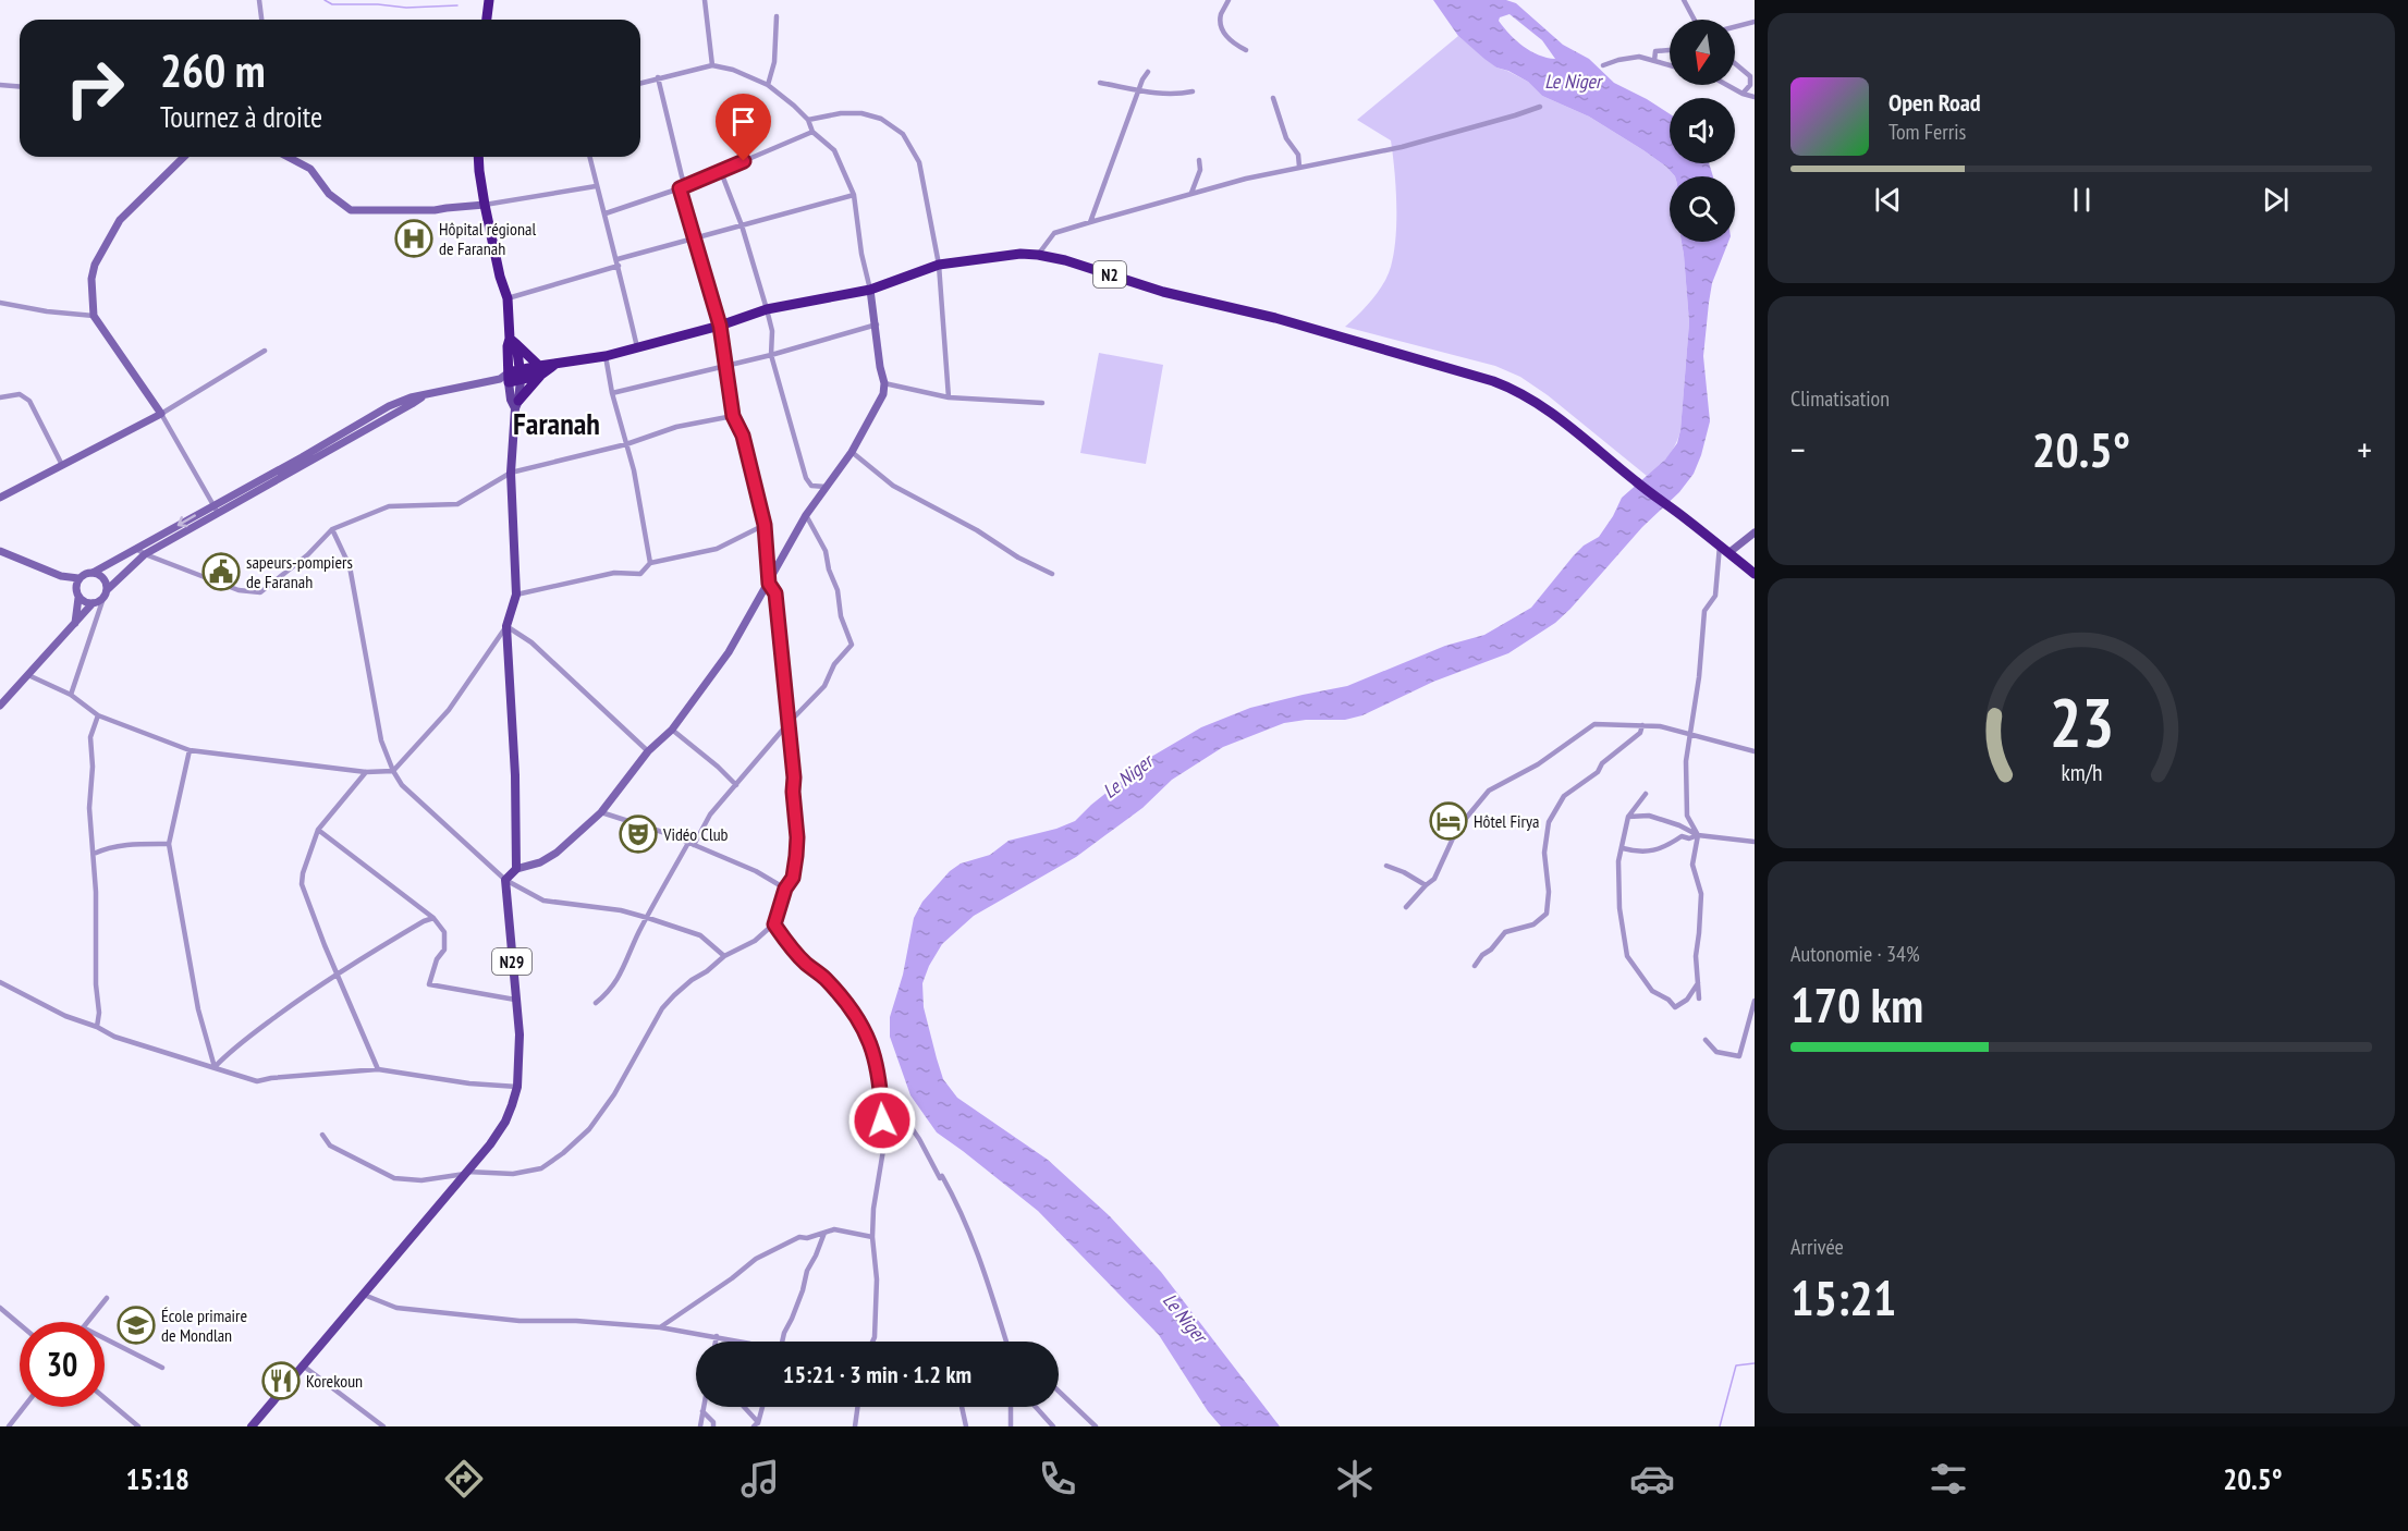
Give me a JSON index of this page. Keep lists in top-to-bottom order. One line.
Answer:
{"streets":{"highway":["N2"],"main road":["N29"]},"districts":["Faranah"],"water":["Le Niger"],"places":{"hospital":["Hôpital régional de Faranah"],"public building":["sapeurs-pompiers de Faranah"],"hotel":["Hôtel Firya"],"theatre":["Vidéo Club"],"school or university":["École primaire de Mondlan"],"restaurant":["Korekoun"]},"north":"bottom","page":{"turn":["260 m","Tournez à droite"],"song":["Open Road","Tom Ferris"],"tile":["Climatisation",["Autonomie · 34%","170 km"],["Arrivée","15:21"]],"heat":["−","20.5°","+"],"limit":"30","trip":"15:21 · 3 min · 1.2 km","tabs":["15:18","20.5°"],"gauge":["23","km/h"]}}
